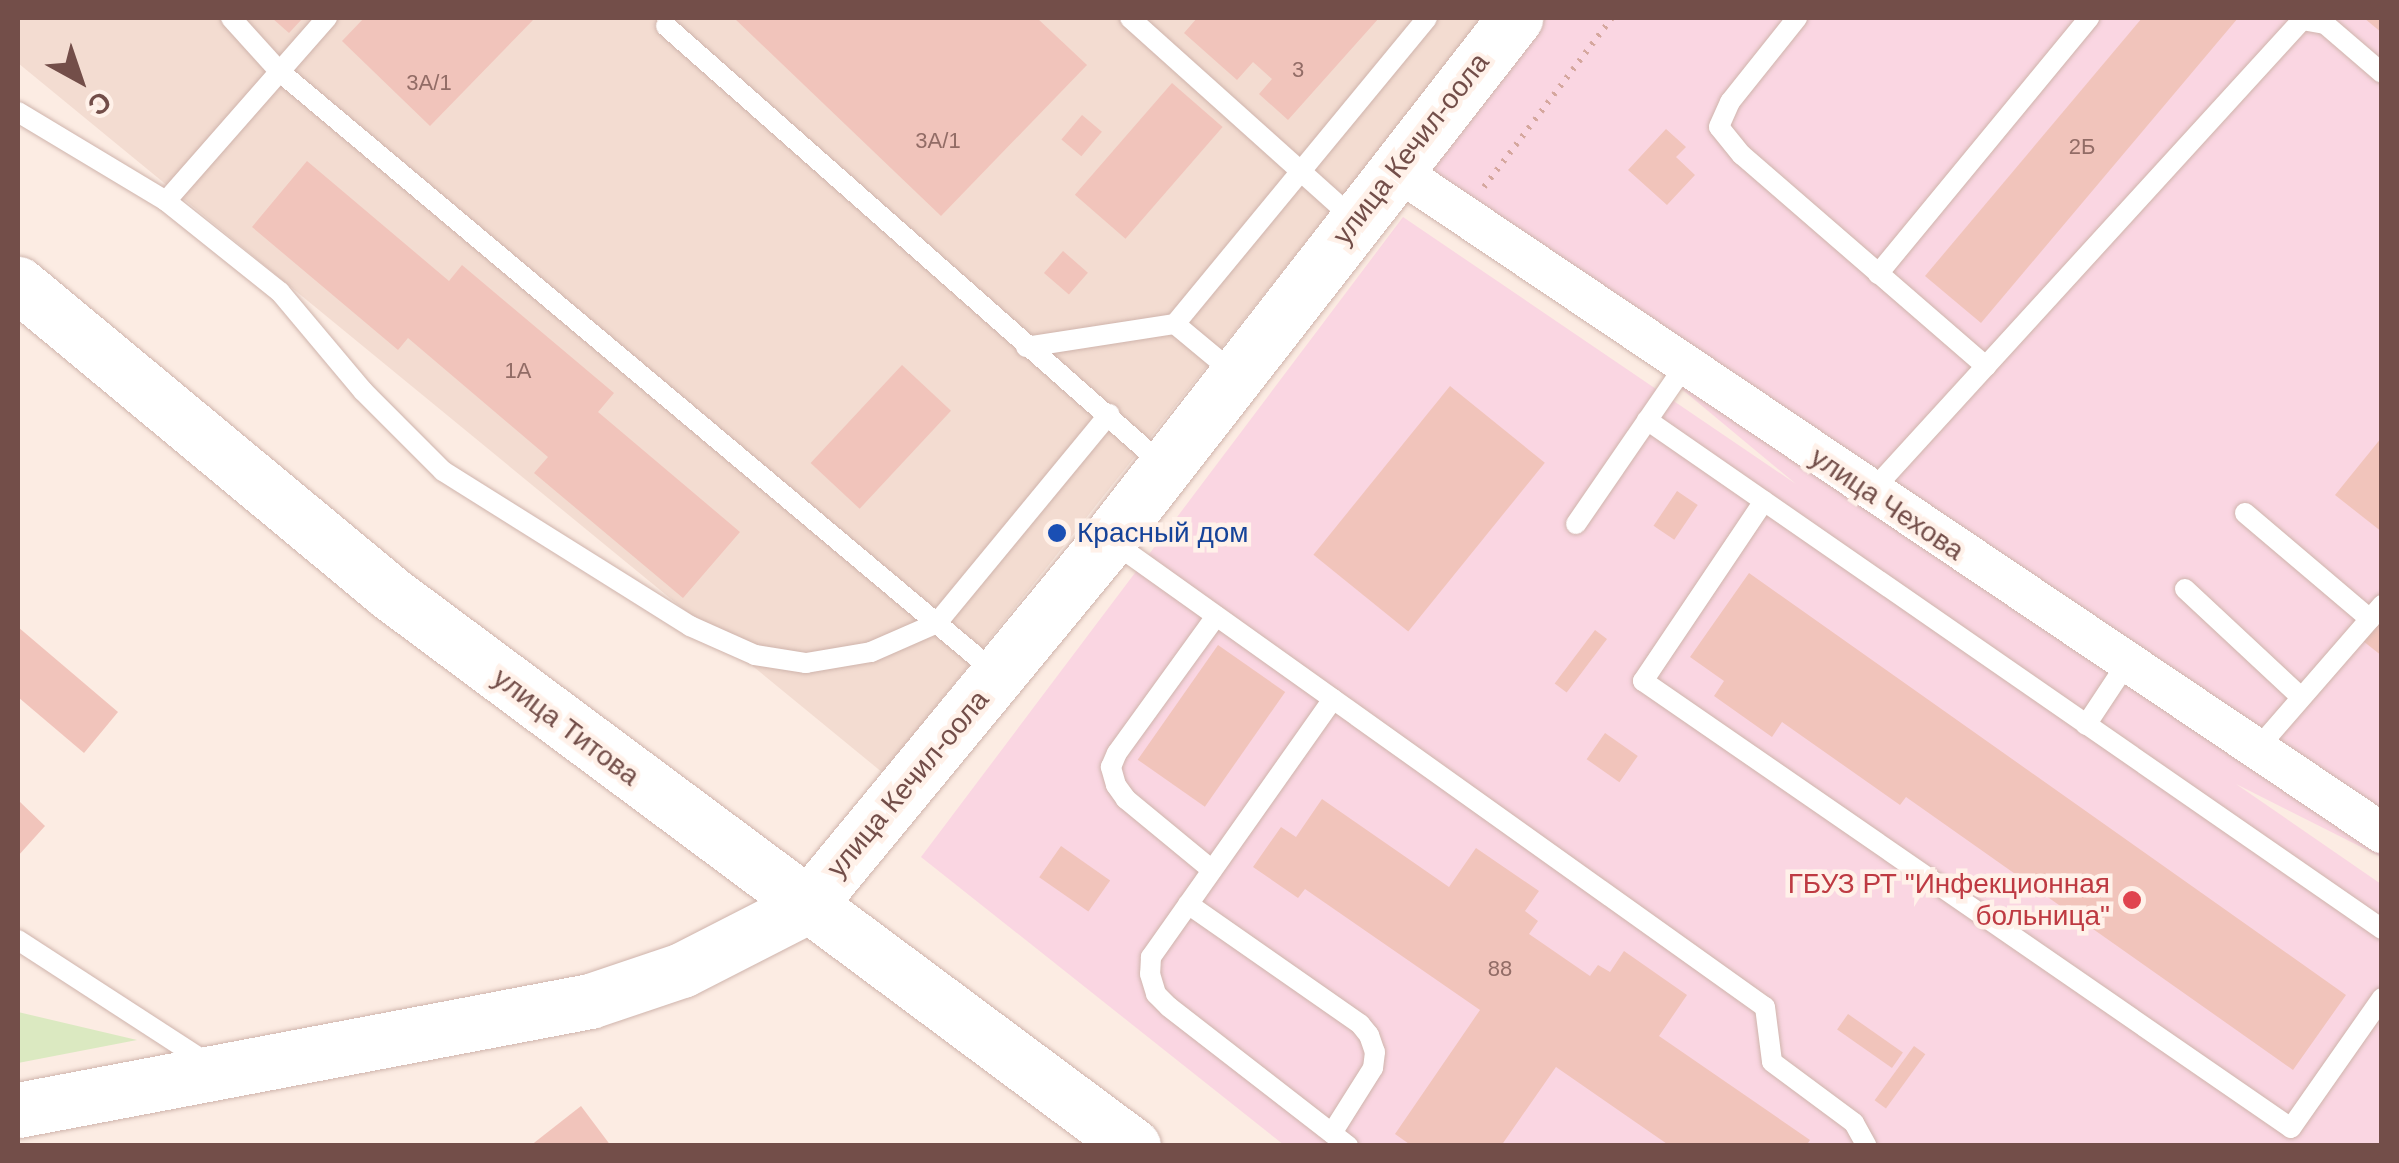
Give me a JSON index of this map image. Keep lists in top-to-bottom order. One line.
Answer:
{"streets":{"street":["улица Кечил-оола","улица Чехова","улица Титова"]},"crossings":[["улица Кечил-оола","улица Чехова"],["улица Кечил-оола","улица Титова"]],"places":["Красный дом","ГБУЗ РТ \"Инфекционная больница\""],"house_numbers":["3","3А/1","3А/1","2Б","1А","88"],"north":"bottom right"}
